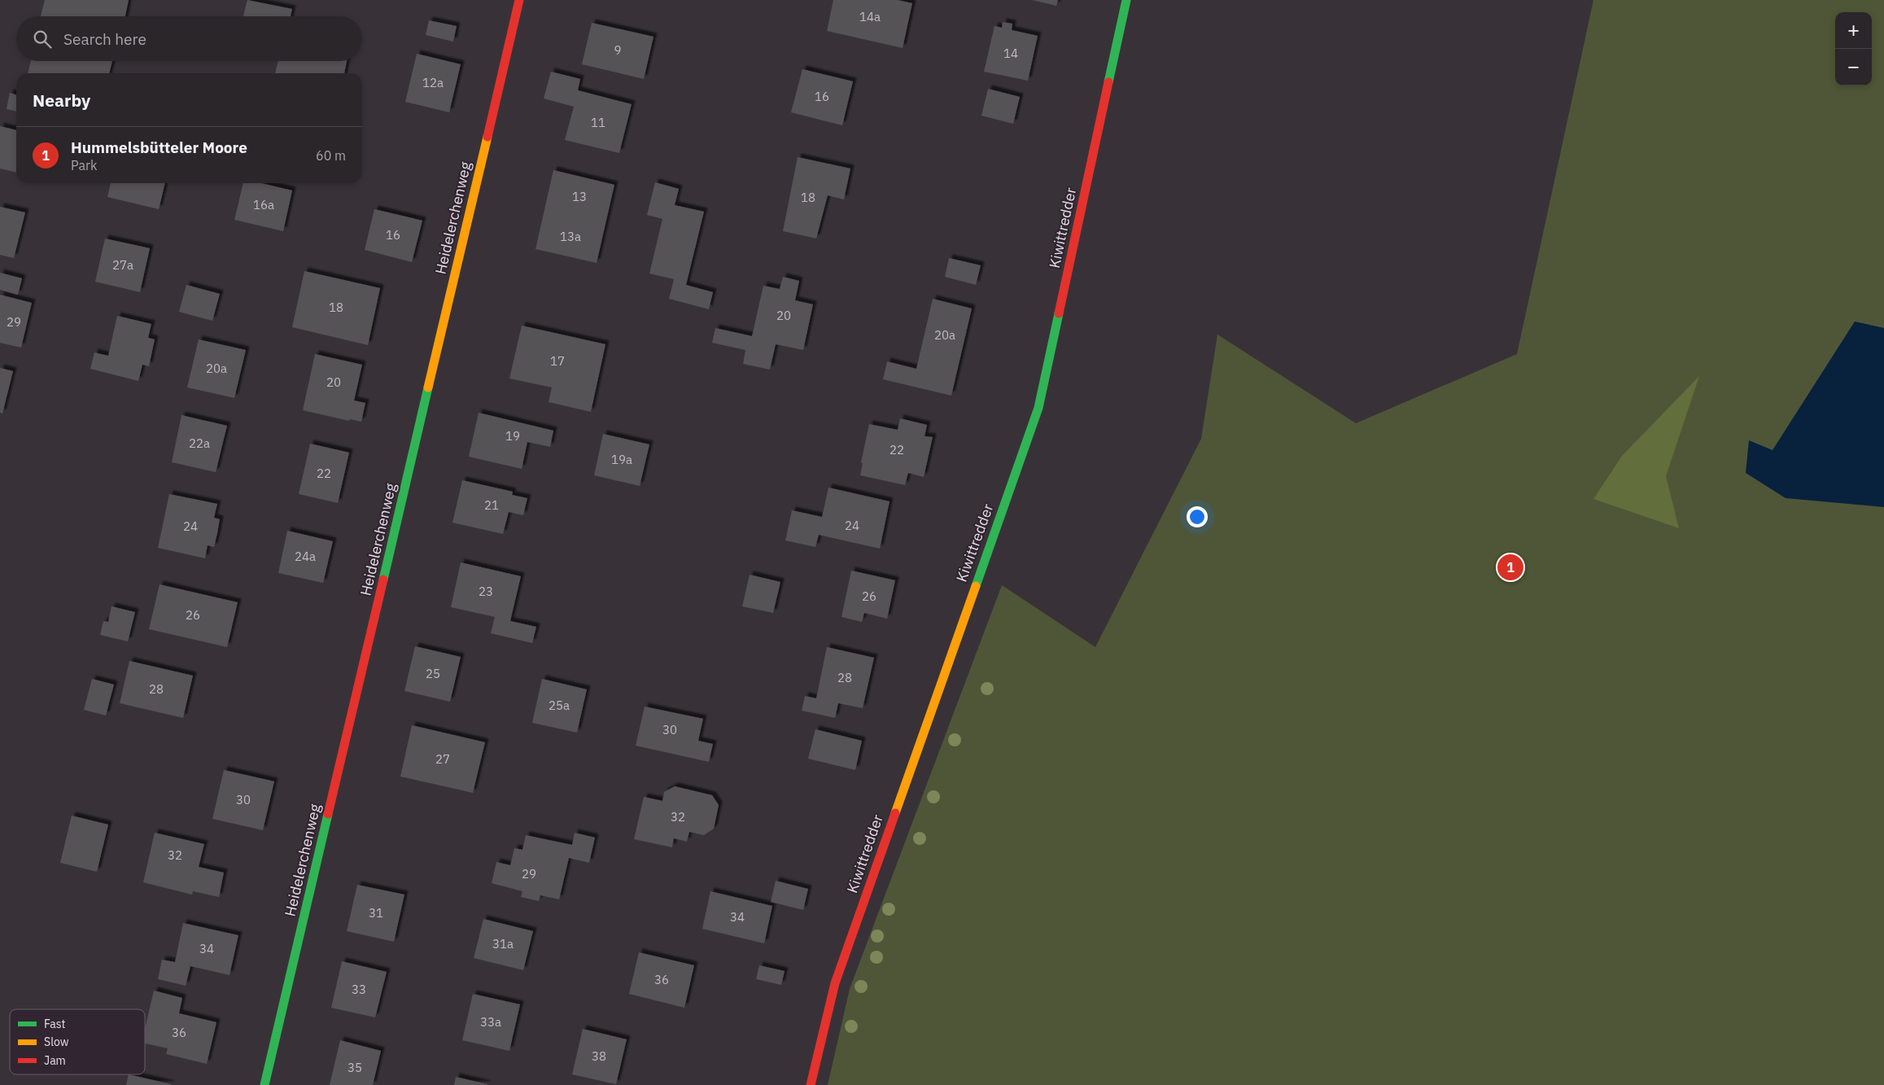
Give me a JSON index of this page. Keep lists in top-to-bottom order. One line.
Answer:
{"streets":{"street":["Heidelerchenweg","Kiwittredder"]},"house_numbers":["14a","9","14","12a","16","11","13","18","16a","16","13a","27a","18","20","29","20a","17","20a","20","19","22a","22","19a","22","21","24","24","24a","23","26","26","25","28","28","25a","30","27","30","32","32","29","31","34","31a","34","36","33","33a","36","38","35"],"legend":["Fast","Slow","Jam"],"page":{"map_buttons":["+","−"],"search":"Search here","heading":"Nearby","list":[{"mark":"1","name":"Hummelsbütteler Moore","note":"Park","value":"60 m"}],"pins":"1"}}
